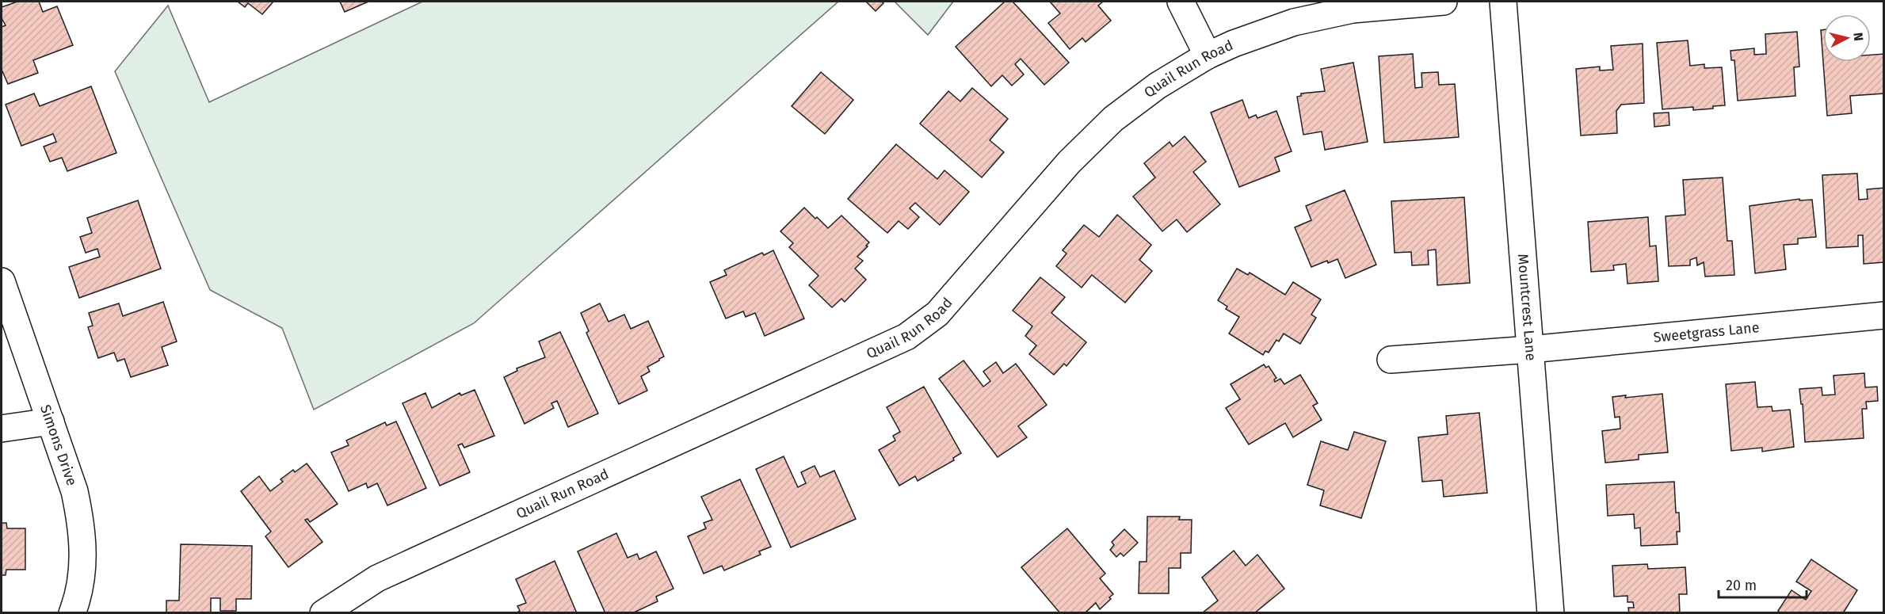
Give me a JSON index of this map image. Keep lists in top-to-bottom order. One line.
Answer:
{"streets":{"street":["Quail Run Road","Mountcrest Lane","Sweetgrass Lane","Simons Drive"]},"crossings":[["Mountcrest Lane","Sweetgrass Lane"]],"scale_bar":"20 m","north":"right"}
